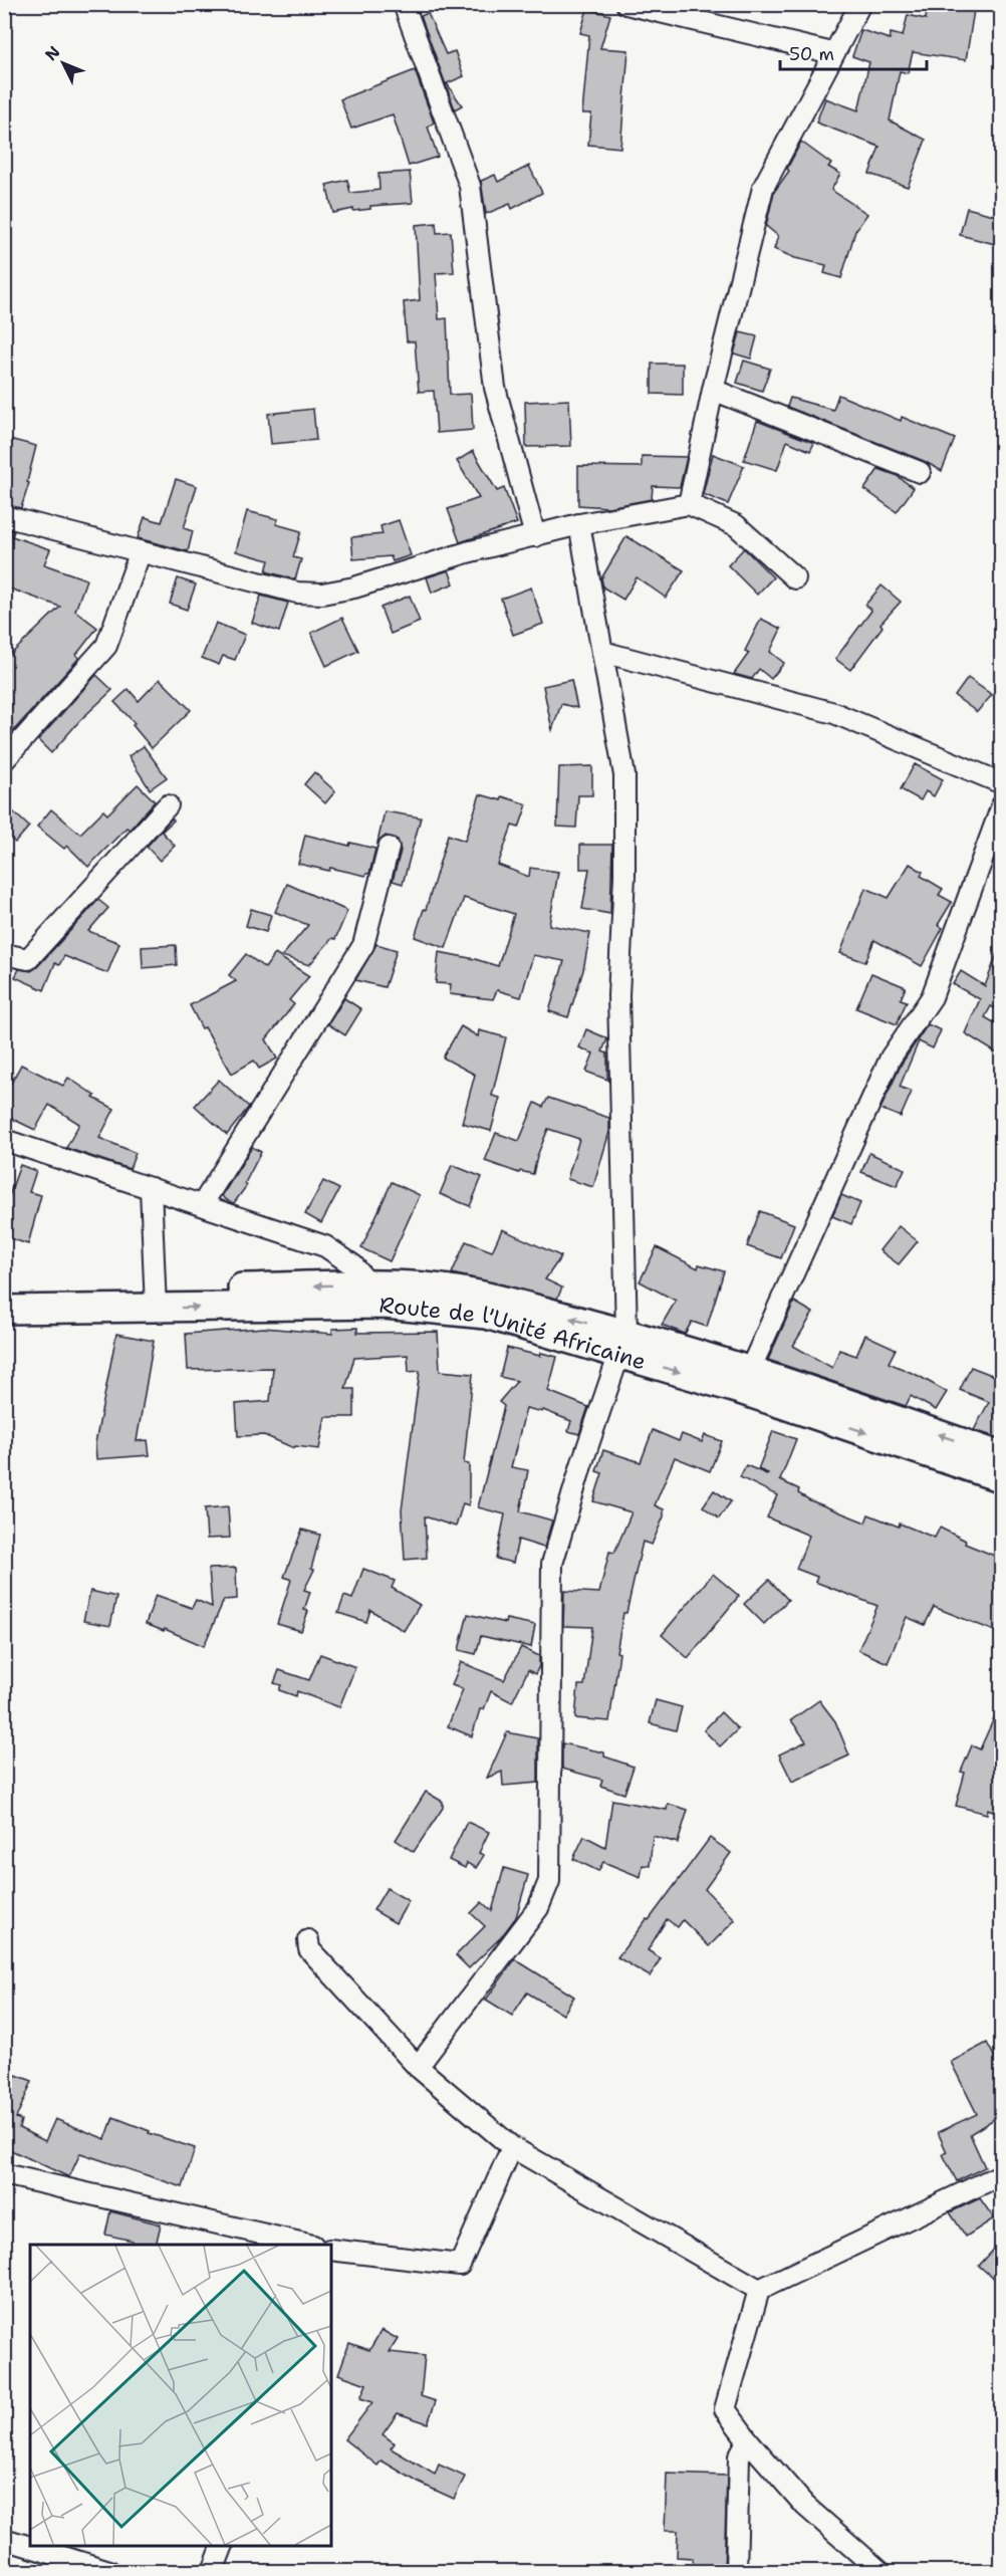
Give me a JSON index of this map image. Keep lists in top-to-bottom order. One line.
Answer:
{"streets":{"main road":["Route de l'Unité Africaine"]},"scale_bar":"50 m","north":"top left"}
